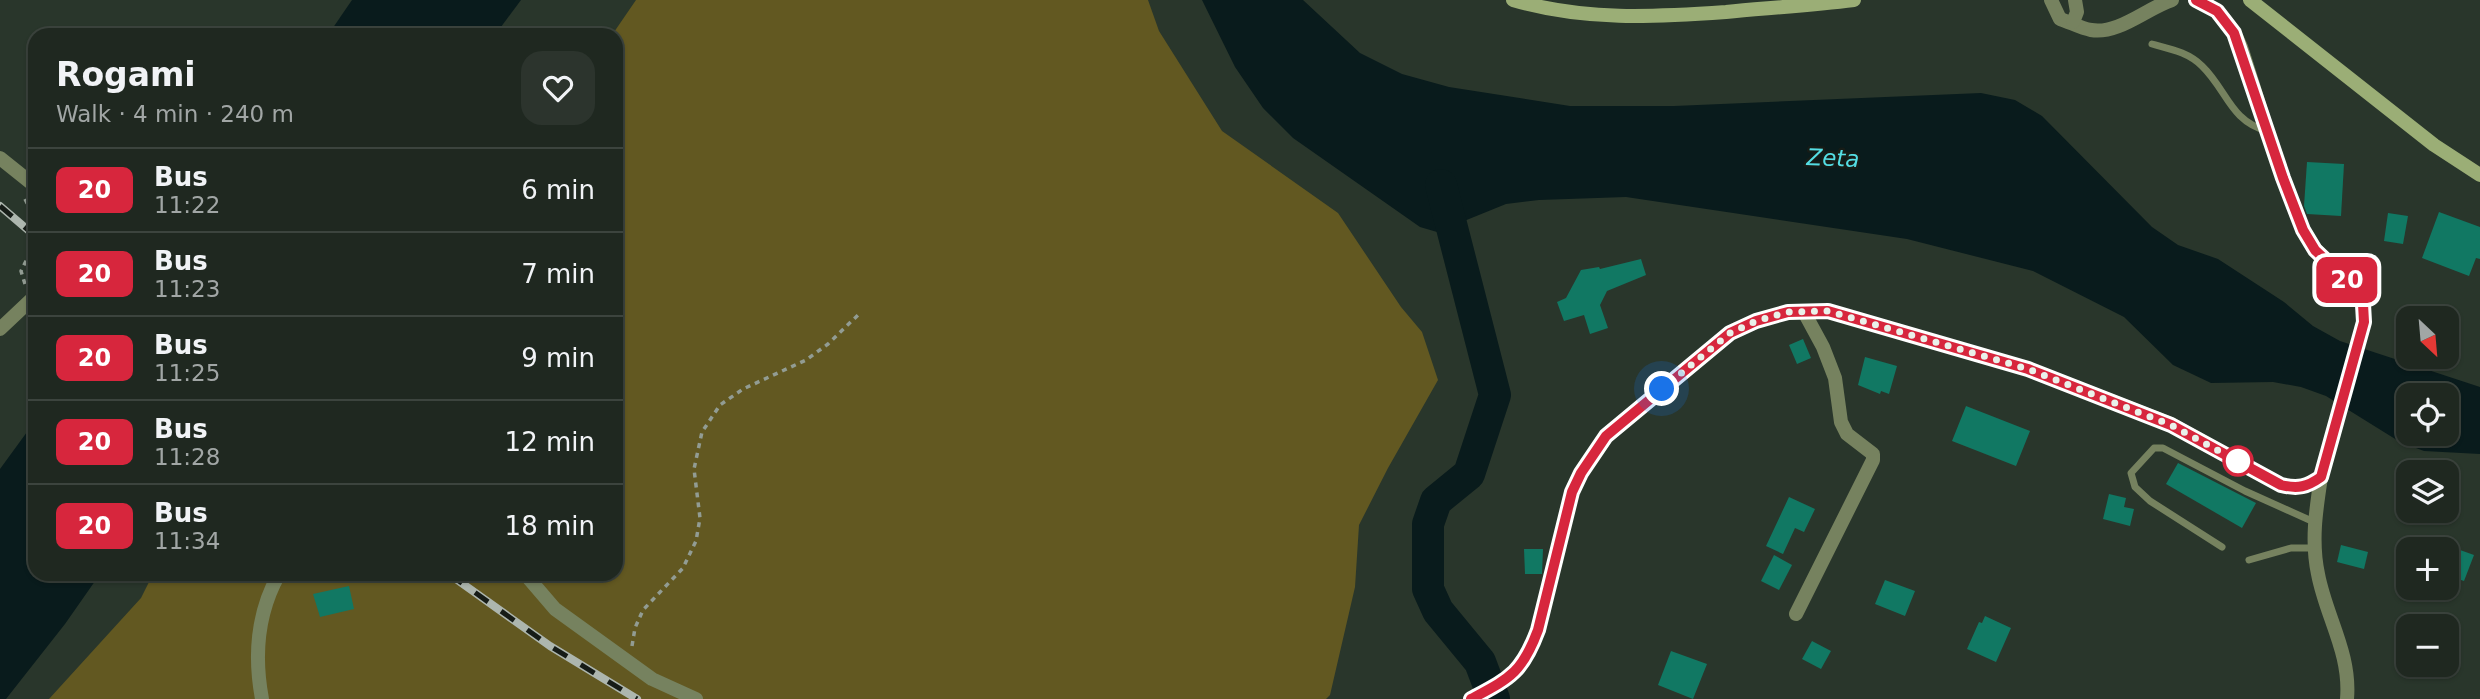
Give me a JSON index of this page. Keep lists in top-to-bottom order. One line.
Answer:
{"water":["Zeta"],"lines":["bus line 20"],"north":"bottom right","page":{"on_map":"20","heading":["Rogami","Walk · 4 min · 240 m"],"list":[{"mark":"20","name":"Bus","note":"11:22","value":"6 min"},{"mark":"20","name":"Bus","note":"11:23","value":"7 min"},{"mark":"20","name":"Bus","note":"11:25","value":"9 min"},{"mark":"20","name":"Bus","note":"11:28","value":"12 min"},{"mark":"20","name":"Bus","note":"11:34","value":"18 min"}],"map_buttons":["+","−"]}}
